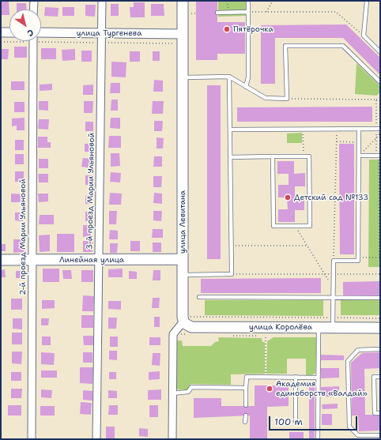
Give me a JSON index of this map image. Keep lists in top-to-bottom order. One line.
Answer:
{"streets":{"main road":["улица Левитана","Линейная улица","улица Королёва"],"street":["улица Тургенева","3-й проезд Марии Ульяновой","2-й проезд Марии Ульяновой"]},"crossings":[["улица Тургенева","3-й проезд Марии Ульяновой"],["улица Тургенева","улица Левитана"],["3-й проезд Марии Ульяновой","Линейная улица"],["улица Левитана","Линейная улица"],["улица Левитана","улица Королёва"],["2-й проезд Марии Ульяновой","Линейная улица"]],"places":["Пятёрочка","Детский сад №133","Академия единоборств «Валдай»"],"scale_bar":"100 m","north":"bottom right"}
